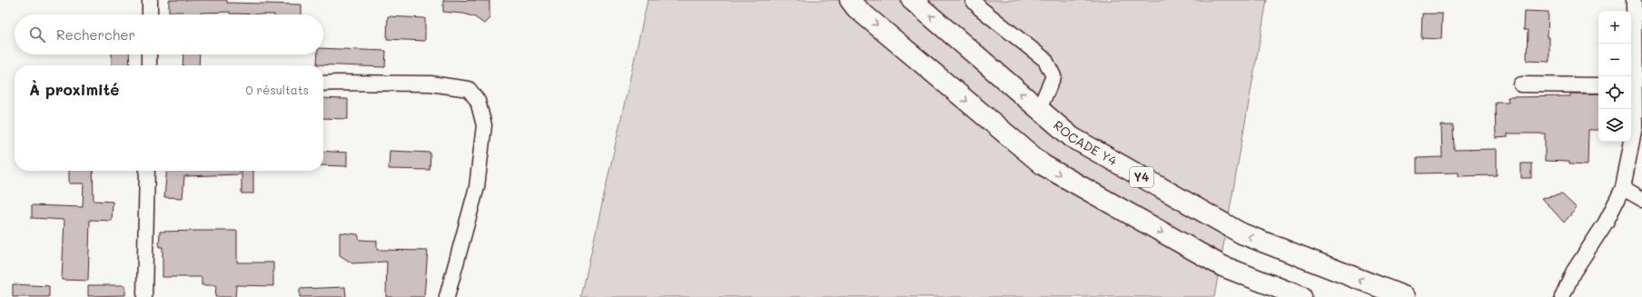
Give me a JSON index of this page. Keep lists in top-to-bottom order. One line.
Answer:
{"streets":{"highway":["ROCADE Y4","Y4"]},"page":{"map_buttons":["+","−"],"search":"Rechercher","heading":["À proximité","0 résultats"]}}
